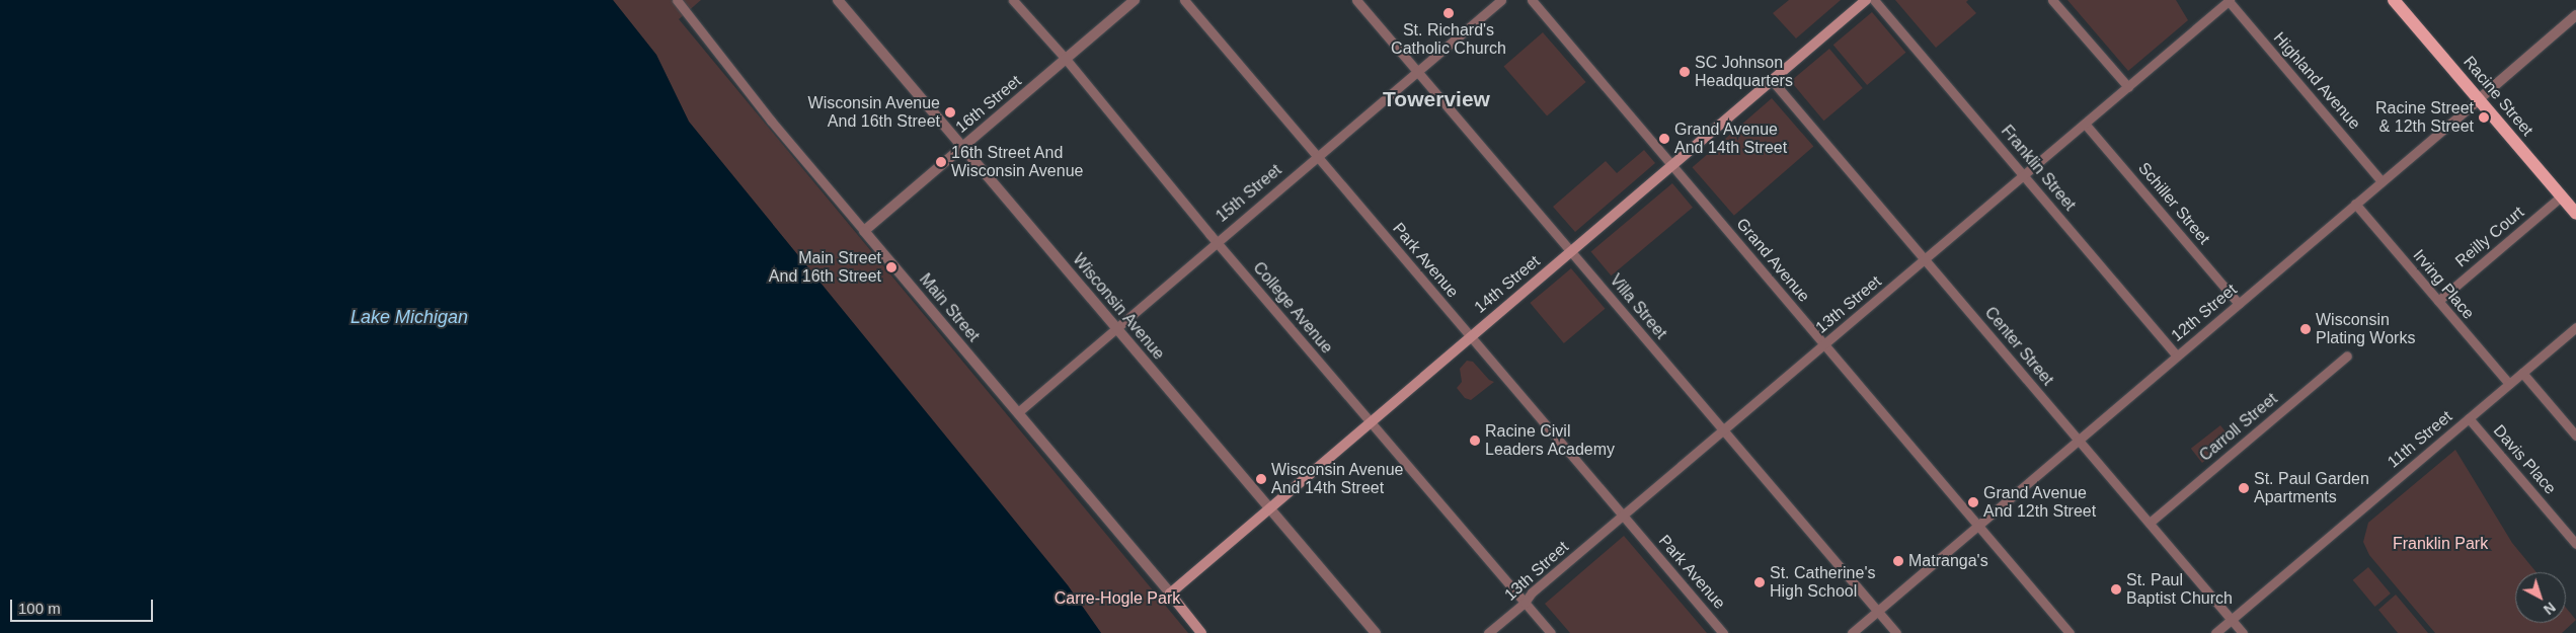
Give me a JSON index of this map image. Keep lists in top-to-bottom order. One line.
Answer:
{"streets":{"main road":["Racine Street","14th Street","Main Street"],"street":["Highland Avenue","16th Street","Franklin Street","15th Street","Schiller Street","Reilly Court","Park Avenue","Grand Avenue","Irving Place","13th Street","Wisconsin Avenue","Villa Street","College Avenue","12th Street","Center Street","Carroll Street","11th Street","Davis Place"]},"crossings":[["Highland Avenue","13th Street"],["Highland Avenue","12th Street"],["Racine Street","Reilly Court"],["Racine Street","12th Street"],["16th Street","Wisconsin Avenue"],["16th Street","Main Street"],["16th Street","College Avenue"],["Franklin Street","13th Street"],["Franklin Street","12th Street"],["15th Street","Park Avenue"],["15th Street","Wisconsin Avenue"],["15th Street","Villa Street"],["15th Street","Main Street"],["15th Street","College Avenue"],["Schiller Street","13th Street"],["Schiller Street","12th Street"],["Reilly Court","Irving Place"],["Park Avenue","14th Street"],["Park Avenue","13th Street"],["Grand Avenue","14th Street"],["Grand Avenue","13th Street"],["Grand Avenue","12th Street"],["14th Street","Wisconsin Avenue"],["14th Street","Villa Street"],["14th Street","Main Street"],["14th Street","College Avenue"],["14th Street","Center Street"],["Irving Place","12th Street"],["Irving Place","11th Street"],["13th Street","Villa Street"],["13th Street","College Avenue"],["13th Street","Center Street"],["Villa Street","12th Street"],["12th Street","Center Street"],["Center Street","Carroll Street"],["Center Street","11th Street"],["11th Street","Davis Place"]],"districts":["Towerview"],"water":["Lake Michigan"],"parks":["Franklin Park","Carre-Hogle Park"],"places":["St. Richard's Catholic Church","SC Johnson Headquarters","Wisconsin Avenue And 16th Street","Racine Street & 12th Street","Grand Avenue And 14th Street","16th Street And Wisconsin Avenue","Main Street And 16th Street","Wisconsin Plating Works","Racine Civil Leaders Academy","Wisconsin Avenue And 14th Street","St. Paul Garden Apartments","Grand Avenue And 12th Street","Matranga's","St. Catherine's High School","St. Paul Baptist Church"],"scale_bar":"100 m","north":"bottom right"}
